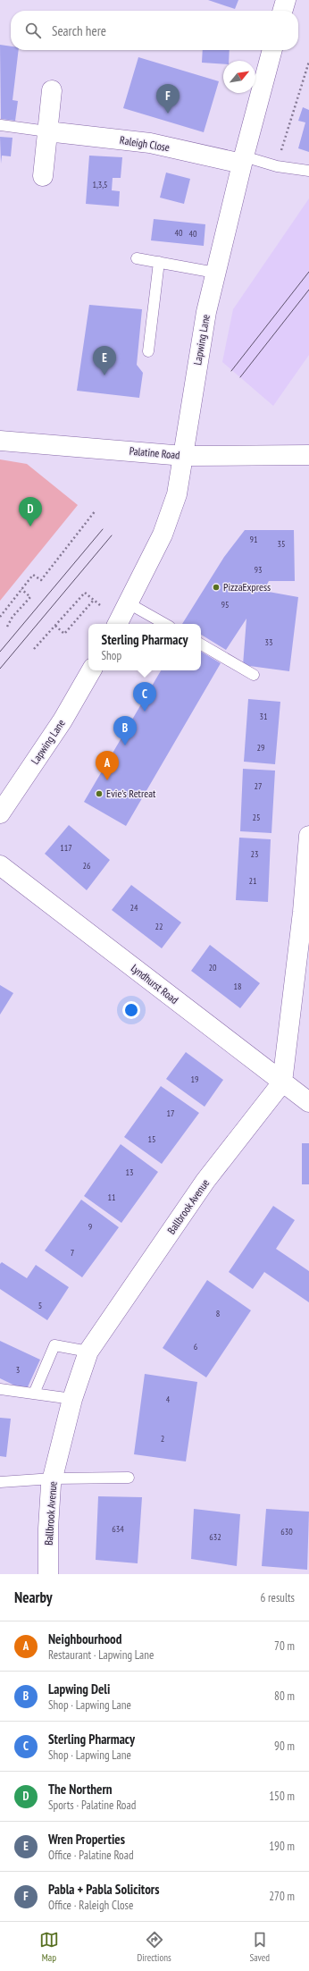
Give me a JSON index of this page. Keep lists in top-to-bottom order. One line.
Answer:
{"streets":{"street":["Raleigh Close","Lapwing Lane","Palatine Road","Lyndhurst Road","Ballbrook Avenue"]},"crossings":[["Raleigh Close","Lapwing Lane"],["Lapwing Lane","Palatine Road"],["Lyndhurst Road","Ballbrook Avenue"]],"places":["PizzaExpress","Evie's Retreat"],"house_numbers":["1,3,5","40","40","91","35","93","95","33","31","29","27","25","117","23","26","21","24","22","20","18","19","17","15","13","11","9","7","5","8","6","3","4","2","634","630","632"],"north":"top right","page":{"search":"Search here","pins":["F","E","D","C","B","A"],"popup":["Sterling Pharmacy","Shop"],"heading":["Nearby","6 results"],"list":[{"mark":"A","name":"Neighbourhood","note":"Restaurant · Lapwing Lane","value":"70 m"},{"mark":"B","name":"Lapwing Deli","note":"Shop · Lapwing Lane","value":"80 m"},{"mark":"C","name":"Sterling Pharmacy","note":"Shop · Lapwing Lane","value":"90 m"},{"mark":"D","name":"The Northern","note":"Sports · Palatine Road","value":"150 m"},{"mark":"E","name":"Wren Properties","note":"Office · Palatine Road","value":"190 m"},{"mark":"F","name":"Pabla + Pabla Solicitors","note":"Office · Raleigh Close","value":"270 m"}],"nav":["Map","Directions","Saved"]}}
